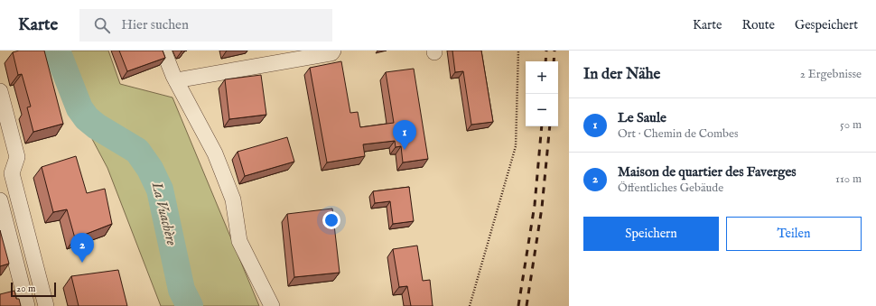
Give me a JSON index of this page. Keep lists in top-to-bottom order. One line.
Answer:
{"water":["La Vuachère"],"scale_bar":"20 m","page":{"header":"Karte","search":"Hier suchen","nav":["Karte","Route","Gespeichert"],"heading":["In der Nähe","2 Ergebnisse"],"map_buttons":["+","−"],"list":[{"mark":"1","name":"Le Saule","note":"Ort · Chemin de Combes","value":"50 m"},{"mark":"2","name":"Maison de quartier des Faverges","note":"Öffentliches Gebäude","value":"110 m"}],"pins":["1","2"],"buttons":["Speichern","Teilen"],"scale":"20 m"}}
